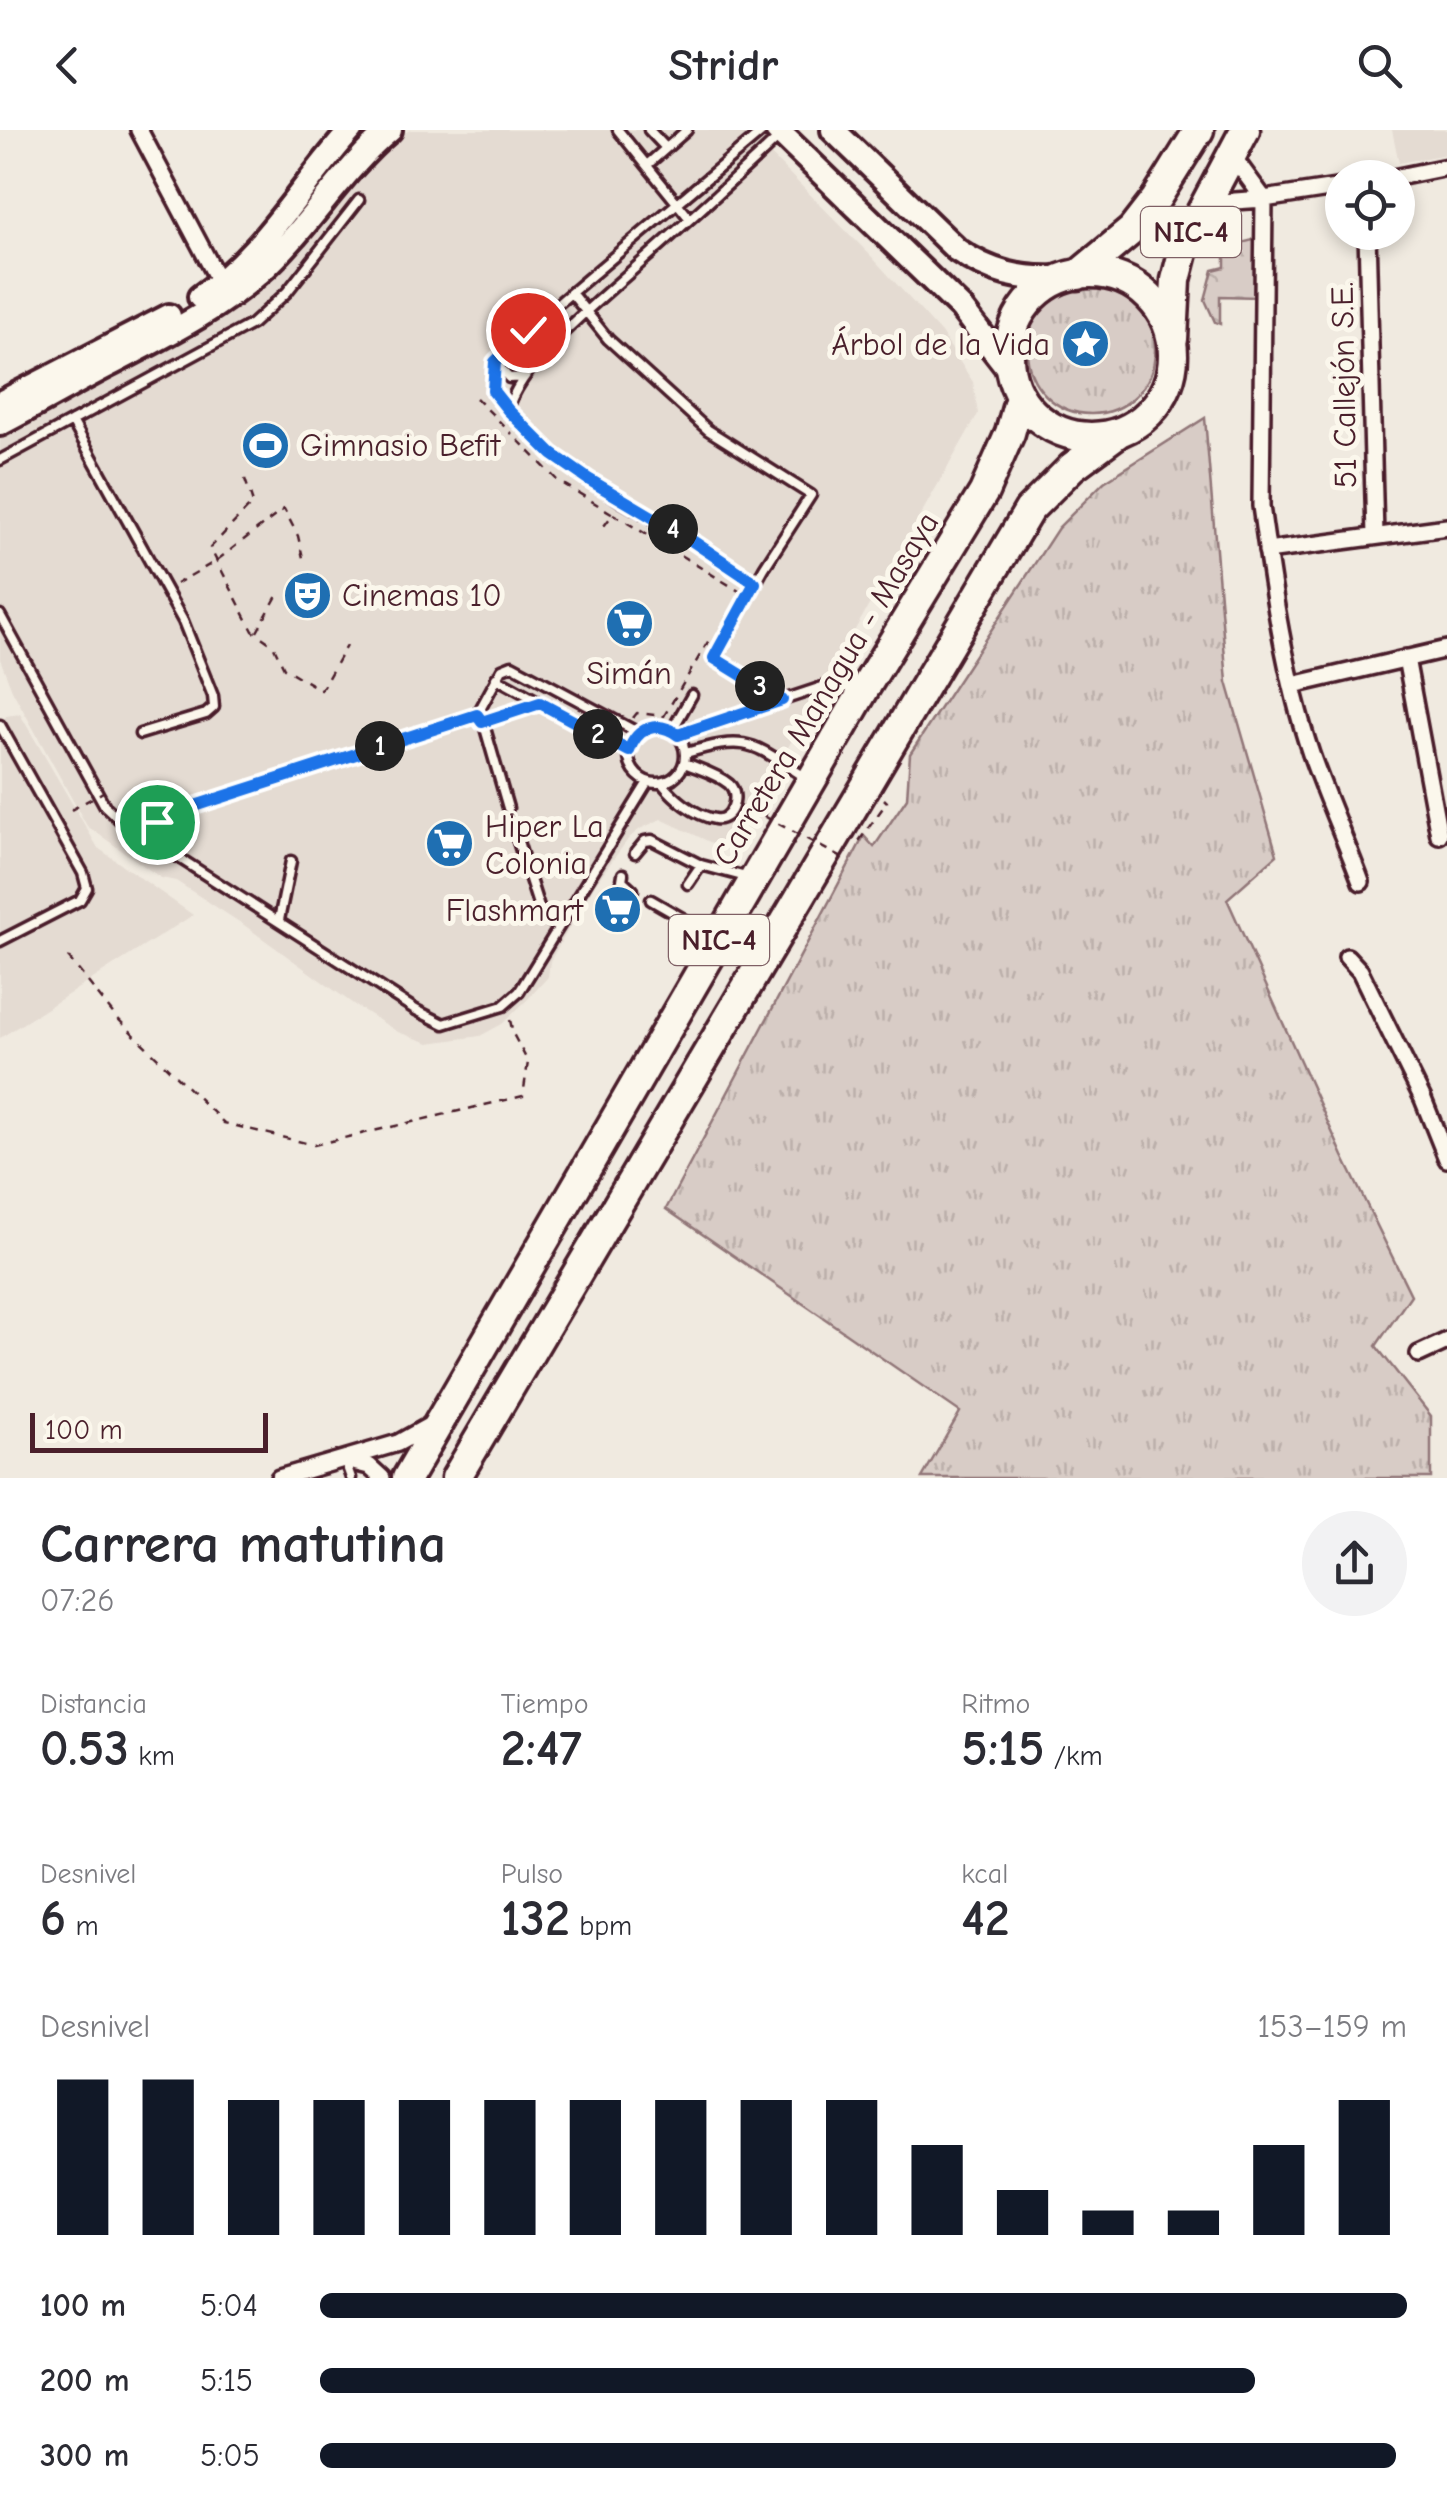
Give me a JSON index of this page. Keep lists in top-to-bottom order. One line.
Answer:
{"streets":{"highway":["NIC-4","Carretera Managua - Masaya"],"street":["51 Callejón S.E."]},"crossings":[["NIC-4","Carretera Managua - Masaya"]],"places":{"place":["Árbol de la Vida"],"sports":["Gimnasio Befit"],"theatre":["Cinemas 10"],"supermarket":["Simán","Hiper La Colonia","Flashmart"]},"scale_bar":"100 m","page":{"header":"Stridr","pins":["4","3","2","1"],"scale":"100 m","heading":["Carrera matutina","07:26"],"stats":[["Distancia","0.53 km"],["Tiempo","2:47"],["Ritmo","5:15 /km"],["Desnivel","6 m"],["Pulso","132 bpm"],["kcal","42"]],"chart":["Desnivel","153–159 m"],"list":[{"name":"100 m","note":"5:04"},{"name":"200 m","note":"5:15"},{"name":"300 m","note":"5:05"}]}}
